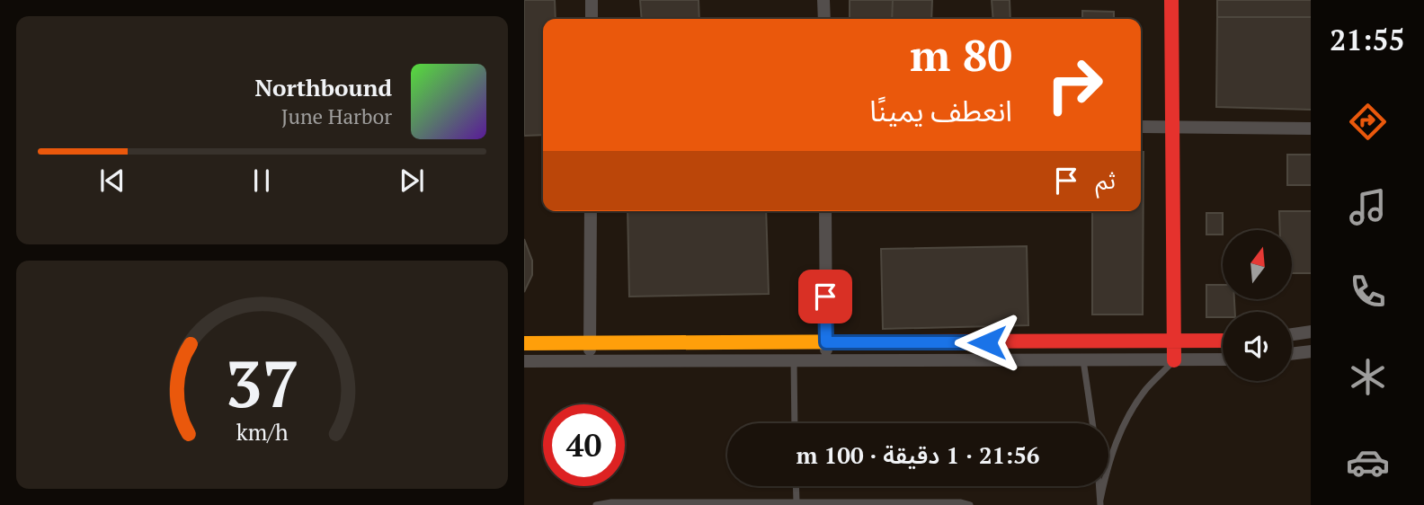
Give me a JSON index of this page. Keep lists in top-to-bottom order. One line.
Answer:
{"north":"top","page":{"tabs":"21:55","turn":["80 m","انعطف يمينًا"],"song":["Northbound","June Harbor"],"then":"ثم","limit":"40","trip":"21:56 · 1 دقيقة · 100 m","gauge":["37","km/h"]}}
